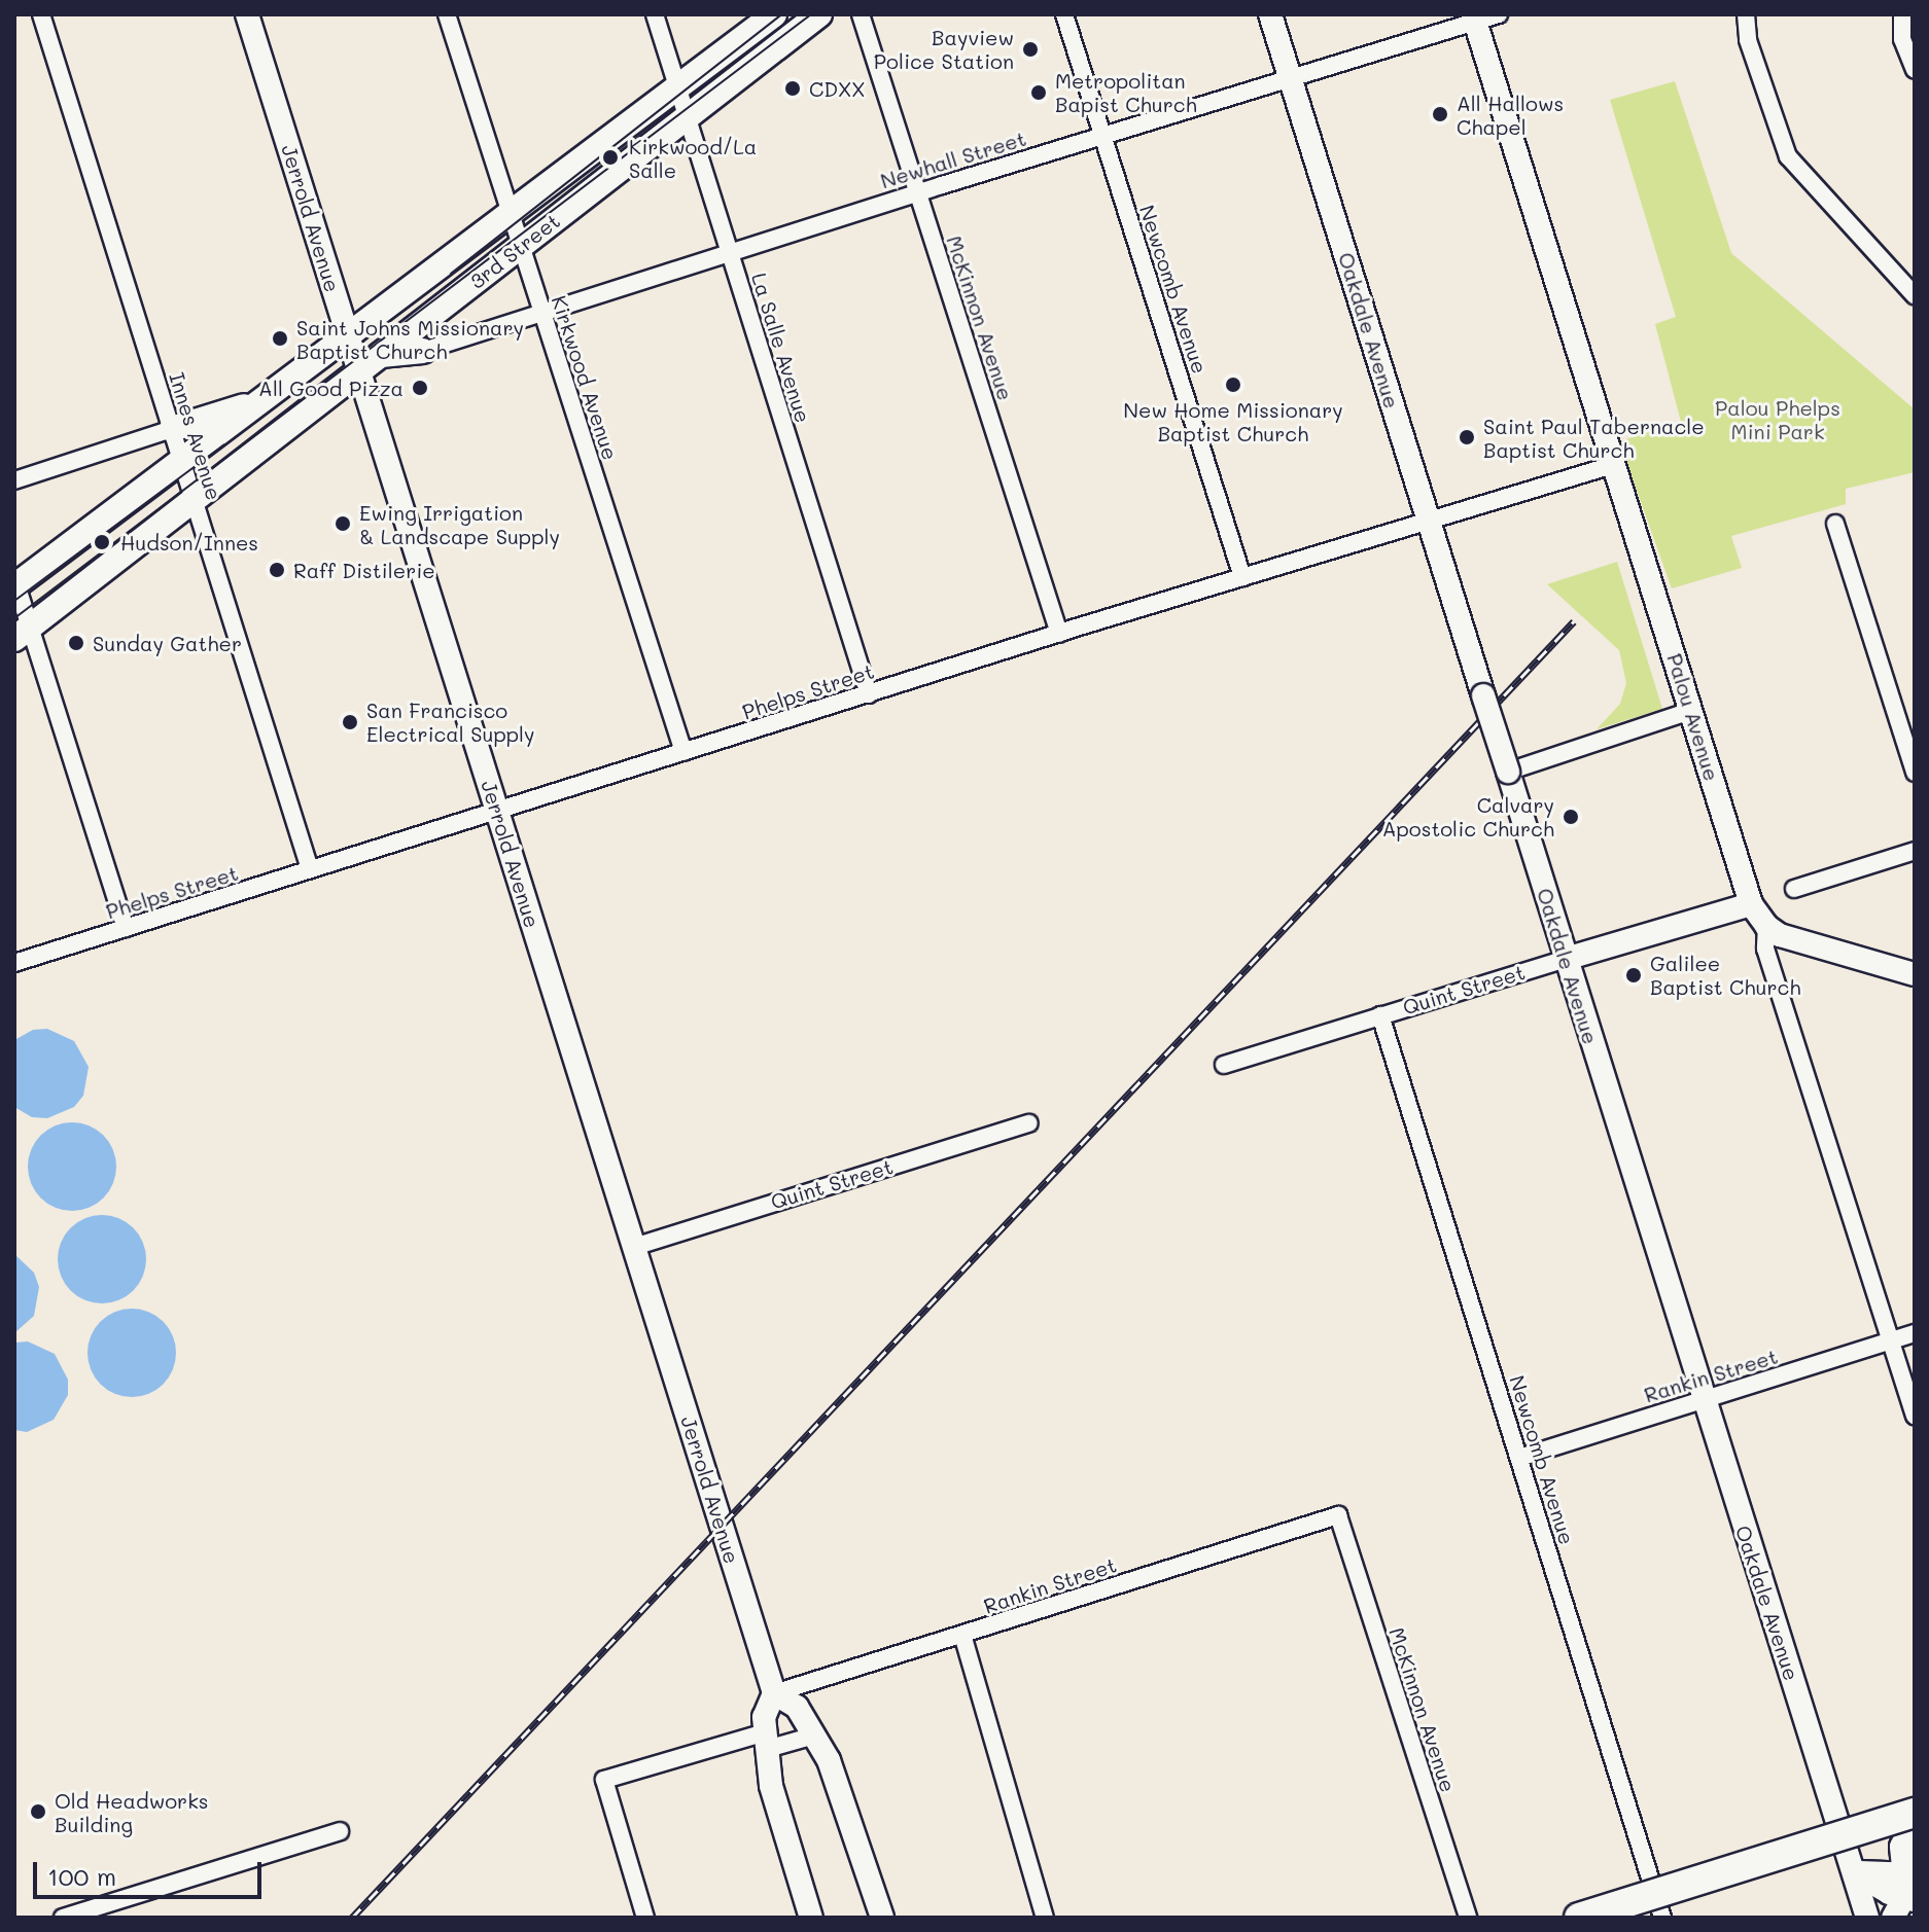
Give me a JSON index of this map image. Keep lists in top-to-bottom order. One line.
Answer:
{"streets":{"main road":["3rd Street"],"street":["Newhall Street","Jerrold Avenue","Newcomb Avenue","McKinnon Avenue","Oakdale Avenue","La Salle Avenue","Kirkwood Avenue","Innes Avenue","Phelps Street","Palou Avenue","Quint Street","Rankin Street"]},"crossings":[["Newhall Street","Newcomb Avenue"],["Newhall Street","McKinnon Avenue"],["Newhall Street","Oakdale Avenue"],["Newhall Street","La Salle Avenue"],["Newhall Street","Kirkwood Avenue"],["Newhall Street","Palou Avenue"],["Jerrold Avenue","3rd Street"],["Jerrold Avenue","Phelps Street"],["Jerrold Avenue","Quint Street"],["Jerrold Avenue","Rankin Street"],["3rd Street","La Salle Avenue"],["3rd Street","Kirkwood Avenue"],["3rd Street","Innes Avenue"],["Newcomb Avenue","Phelps Street"],["Newcomb Avenue","Quint Street"],["Newcomb Avenue","Rankin Street"],["McKinnon Avenue","Phelps Street"],["McKinnon Avenue","Rankin Street"],["Oakdale Avenue","Phelps Street"],["Oakdale Avenue","Quint Street"],["Oakdale Avenue","Rankin Street"],["La Salle Avenue","Phelps Street"],["Kirkwood Avenue","Phelps Street"],["Innes Avenue","Phelps Street"],["Phelps Street","Palou Avenue"],["Palou Avenue","Quint Street"],["Palou Avenue","Rankin Street"]],"parks":["Palou Phelps Mini Park"],"places":["Bayview Police Station","CDXX","Metropolitan Bapist Church","All Hallows Chapel","Kirkwood/La Salle","Saint Johns Missionary Baptist Church","New Home Missionary Baptist Church","All Good Pizza","Saint Paul Tabernacle Baptist Church","Ewing Irrigation & Landscape Supply","Hudson/Innes","Raff Distilerie","Sunday Gather","San Francisco Electrical Supply","Calvary Apostolic Church","Galilee Baptist Church","Old Headworks Building"],"scale_bar":"100 m"}
